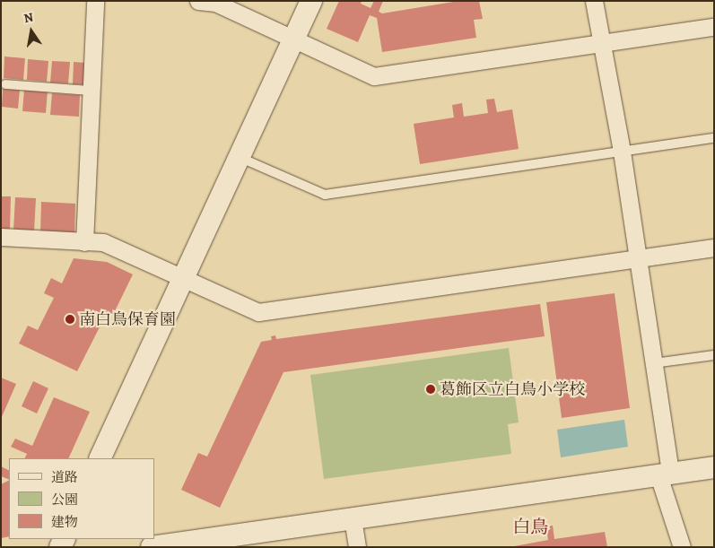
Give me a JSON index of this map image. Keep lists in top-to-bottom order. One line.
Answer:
{"districts":["白鳥"],"places":["南白鳥保育園","葛飾区立白鳥小学校"],"legend":["道路","公園","建物"],"north":"top"}
